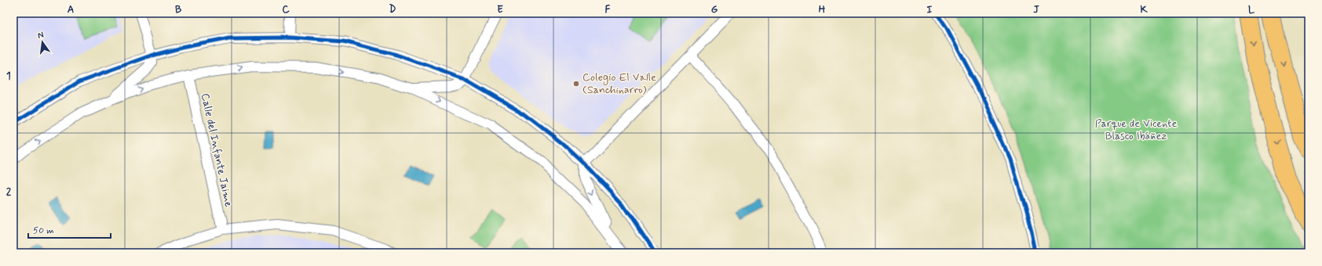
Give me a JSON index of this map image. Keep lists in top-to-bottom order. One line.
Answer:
{"streets":{"street":["Calle del Infante Jaime"]},"parks":["Parque de Vicente Blasco Ibáñez"],"places":["Colegio El Valle (Sanchinarro)"],"scale_bar":"50 m","north":"top","grid":{"columns":["A","B","C","D","E","F","G","H","I","J","K","L"],"rows":["1","2"]}}
